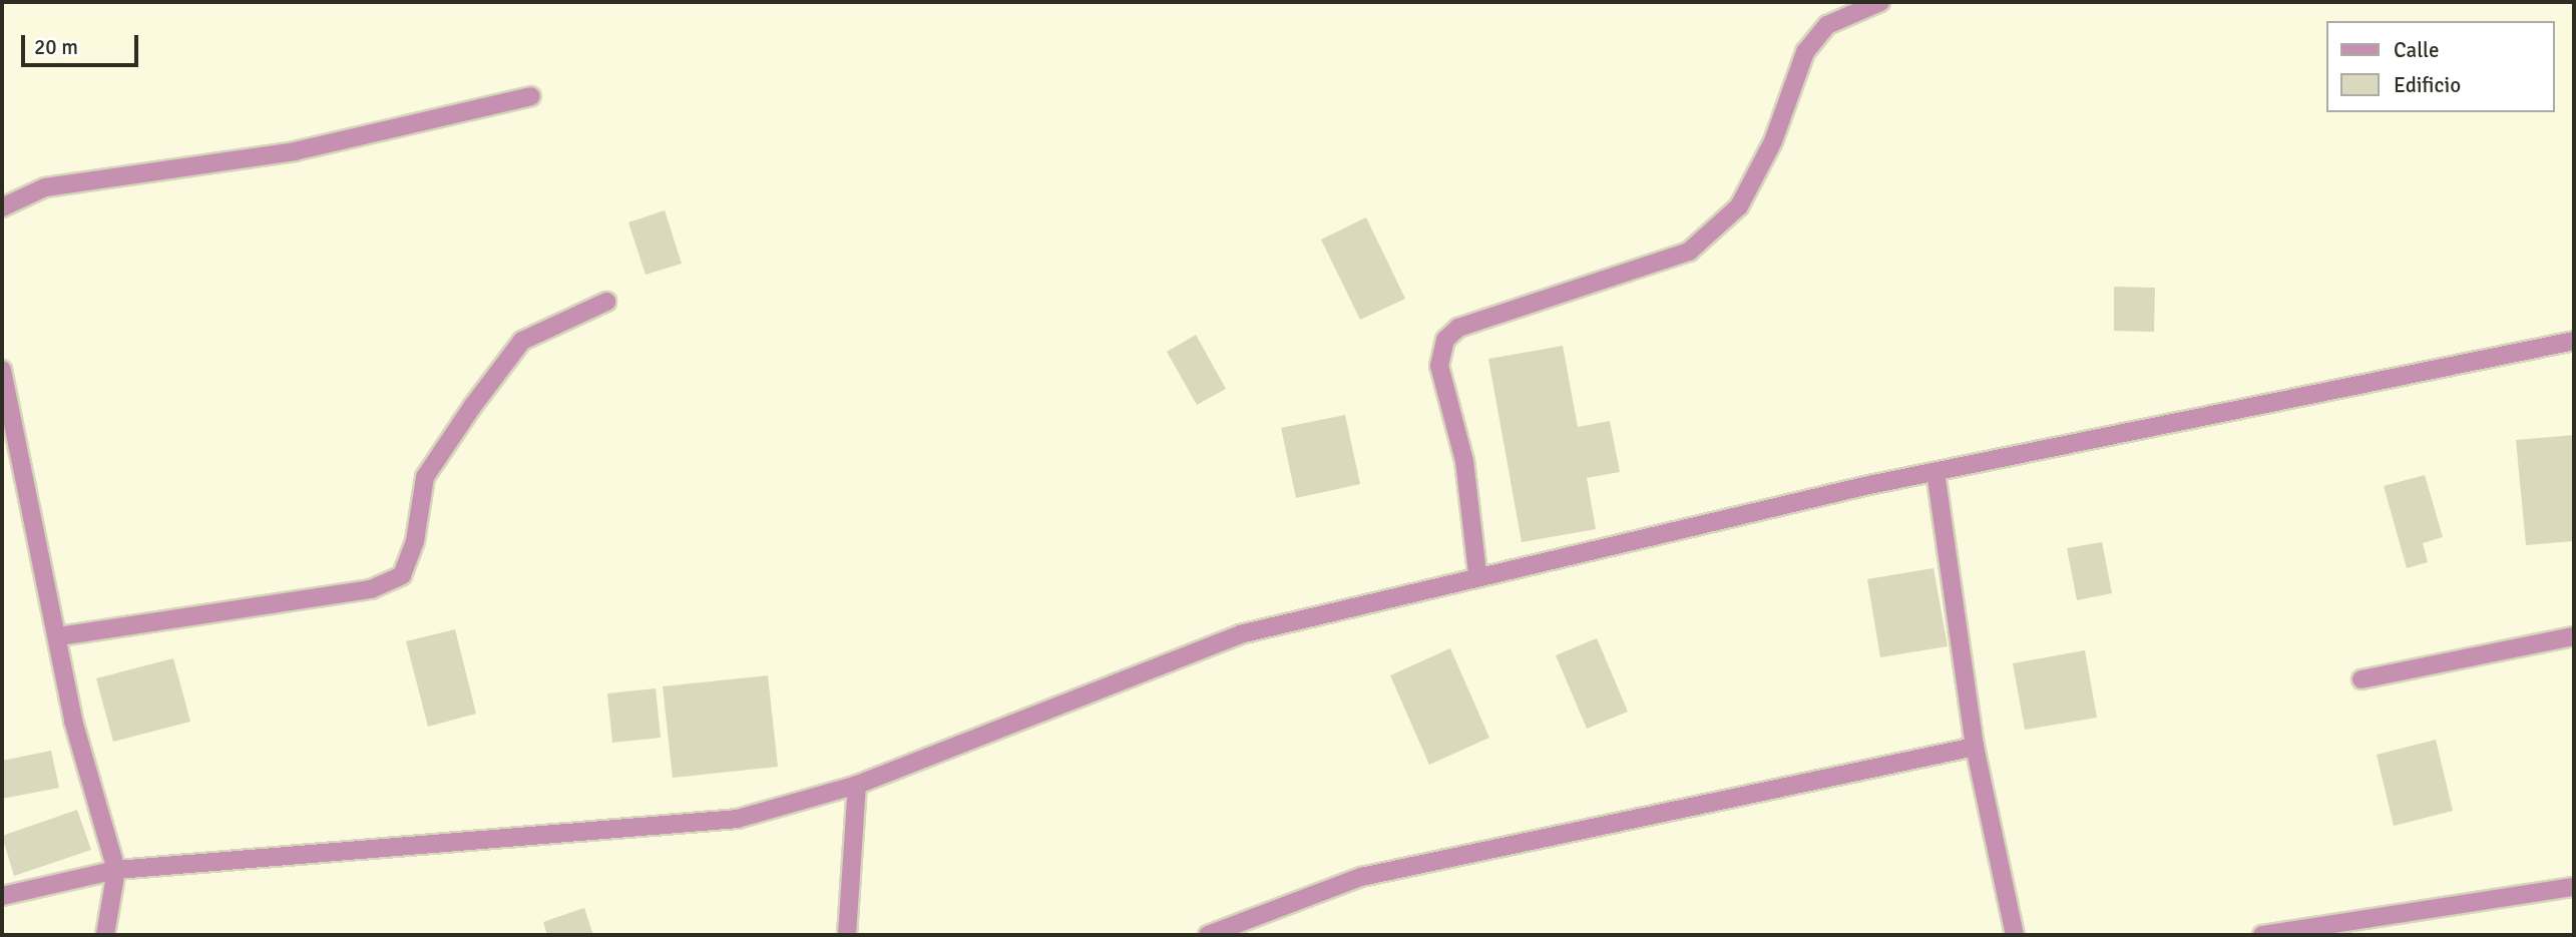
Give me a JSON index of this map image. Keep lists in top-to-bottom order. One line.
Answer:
{"legend":["Calle","Edificio"],"scale_bar":"20 m"}
